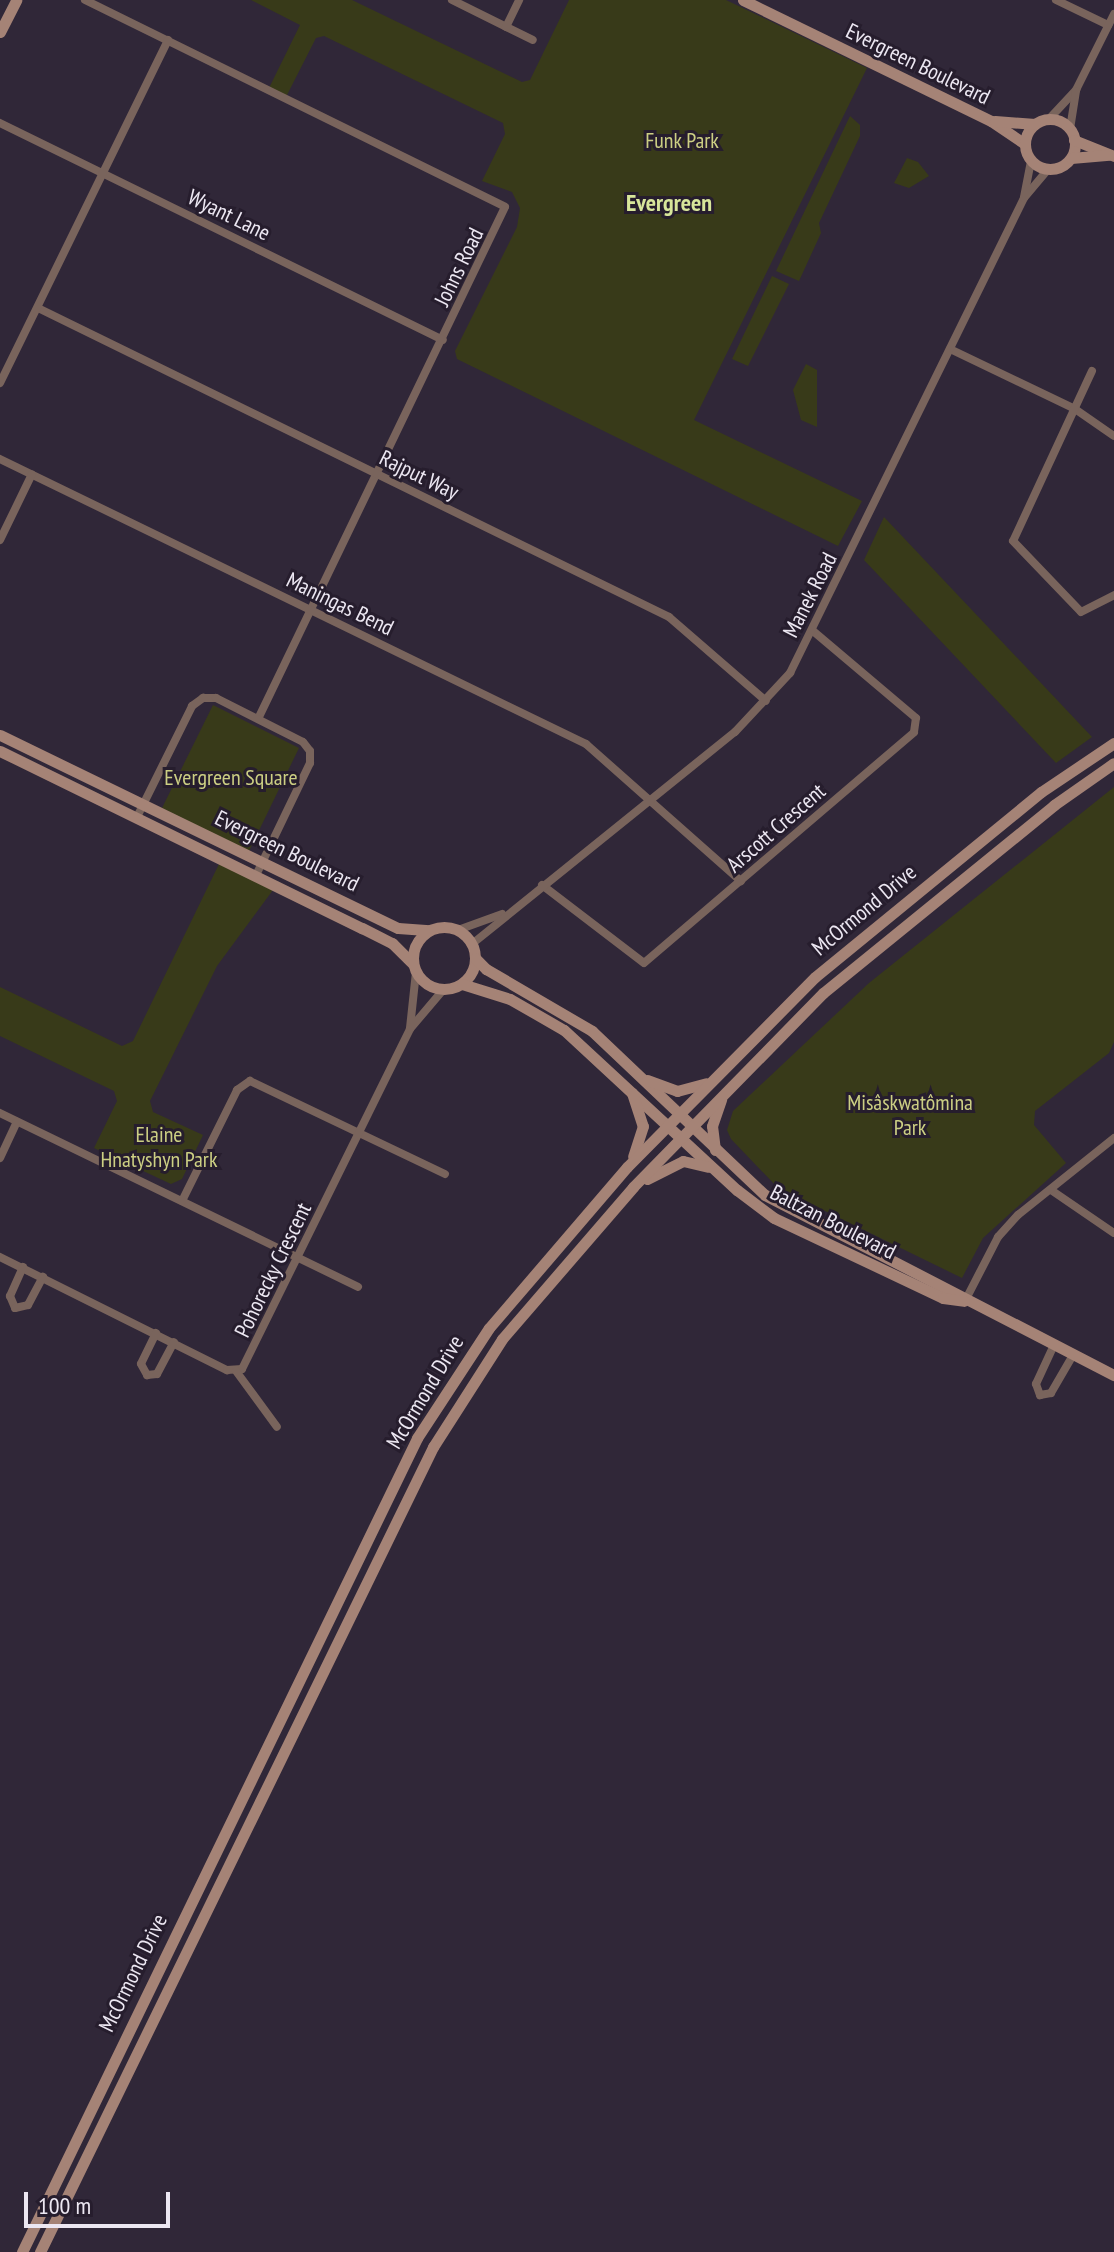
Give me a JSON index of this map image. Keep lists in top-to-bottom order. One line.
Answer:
{"streets":{"main road":["Evergreen Boulevard","McOrmond Drive","Baltzan Boulevard"],"street":["Wyant Lane","Johns Road","Rajput Way","Manek Road","Maningas Bend","Arscott Crescent","Pohorecky Crescent"]},"crossings":[["Evergreen Boulevard","Manek Road"],["Evergreen Boulevard","Pohorecky Crescent"],["Wyant Lane","Johns Road"],["Johns Road","Rajput Way"],["Johns Road","Maningas Bend"],["Rajput Way","Manek Road"],["Manek Road","Maningas Bend"],["Manek Road","Arscott Crescent"],["Manek Road","Pohorecky Crescent"],["Maningas Bend","Arscott Crescent"],["McOrmond Drive","Baltzan Boulevard"]],"districts":["Evergreen"],"parks":["Funk Park","Evergreen Square","Misâskwatômina Park","Elaine Hnatyshyn Park"],"scale_bar":"100 m"}
